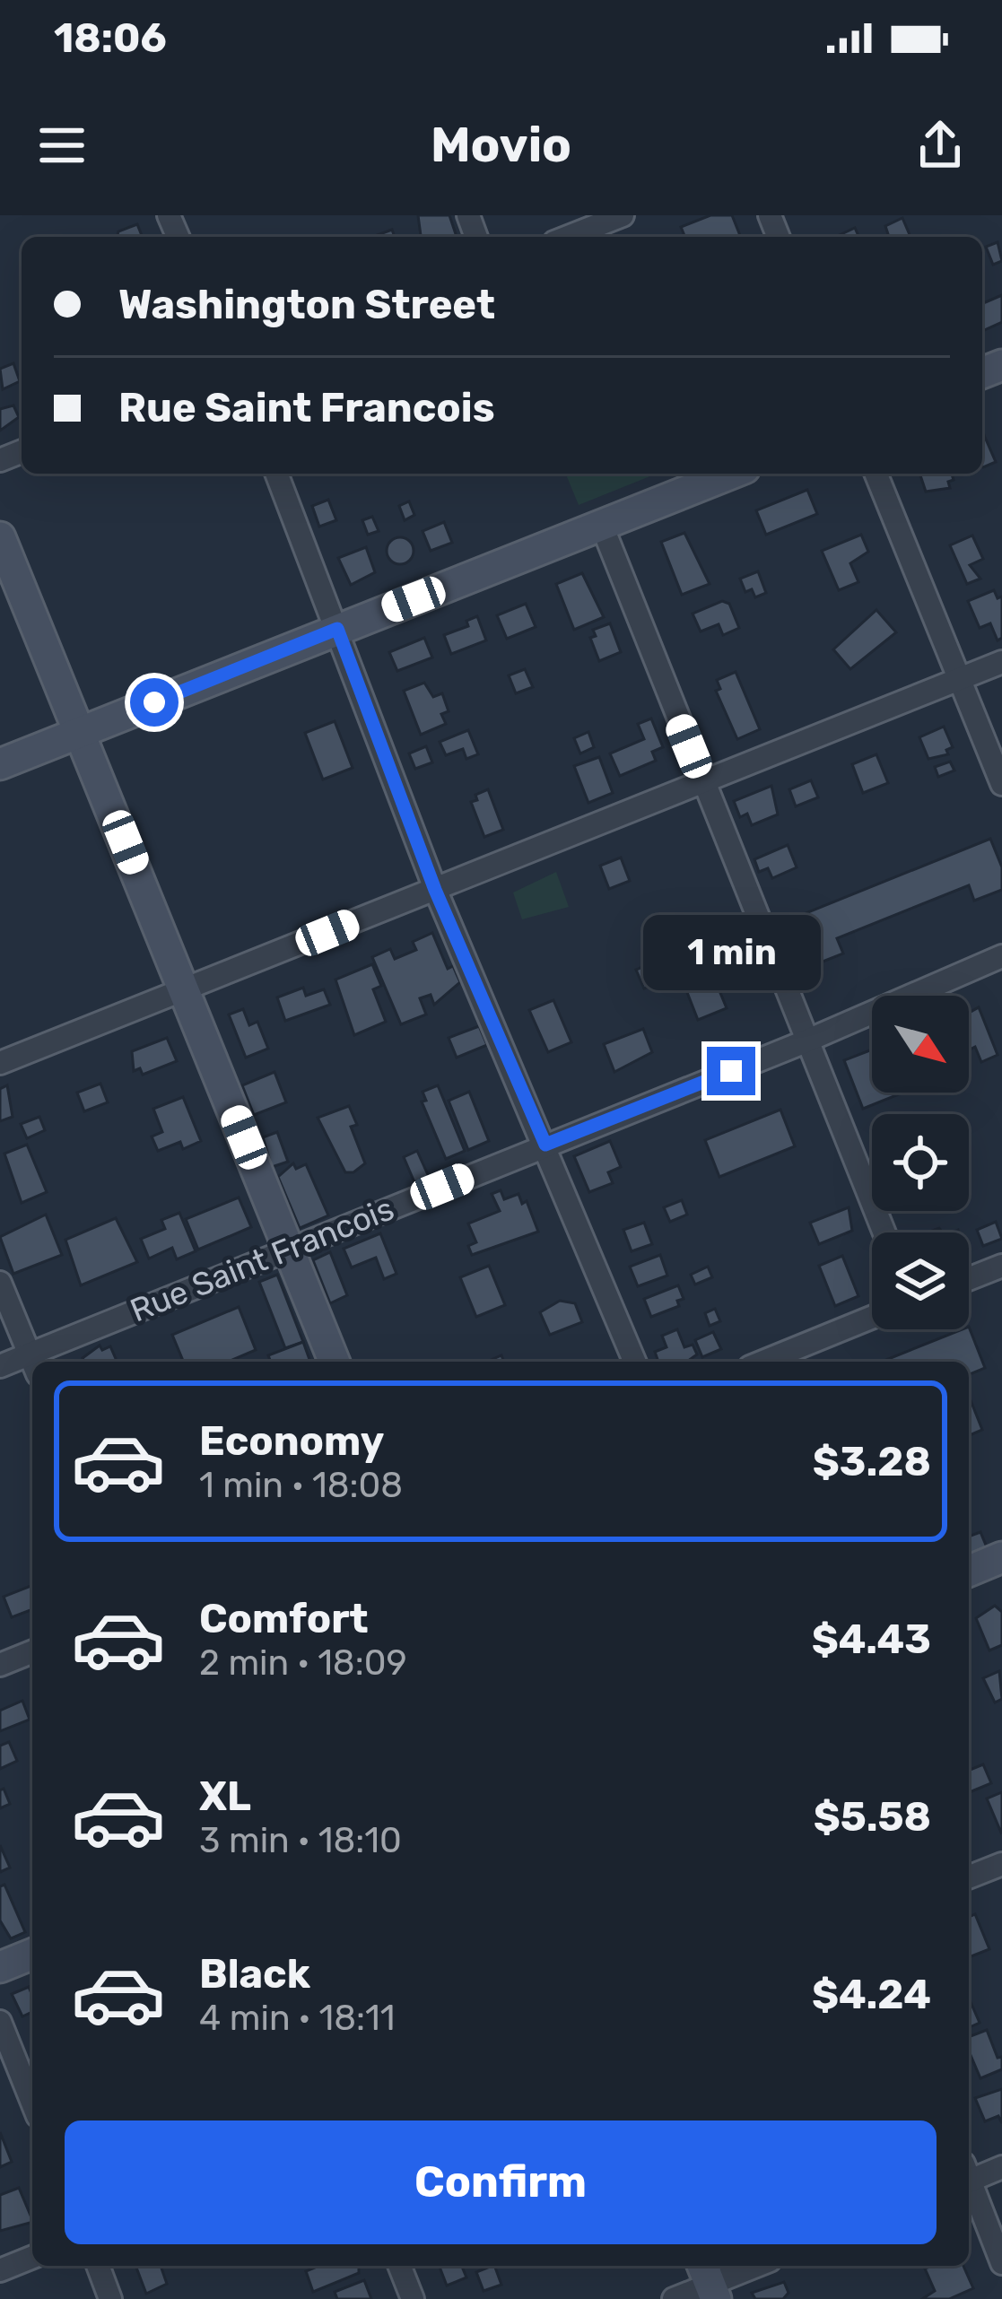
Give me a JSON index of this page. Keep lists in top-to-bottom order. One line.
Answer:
{"streets":{"street":["Rue Saint Francois"]},"north":"bottom right","page":{"status":"18:06","header":"Movio","banner":["Washington Street","Rue Saint Francois"],"bubble":"1 min","list":[{"name":"Economy","note":"1 min · 18:08","value":"$3.28"},{"name":"Comfort","note":"2 min · 18:09","value":"$4.43"},{"name":"XL","note":"3 min · 18:10","value":"$5.58"},{"name":"Black","note":"4 min · 18:11","value":"$4.24"}],"buttons":"Confirm"}}
